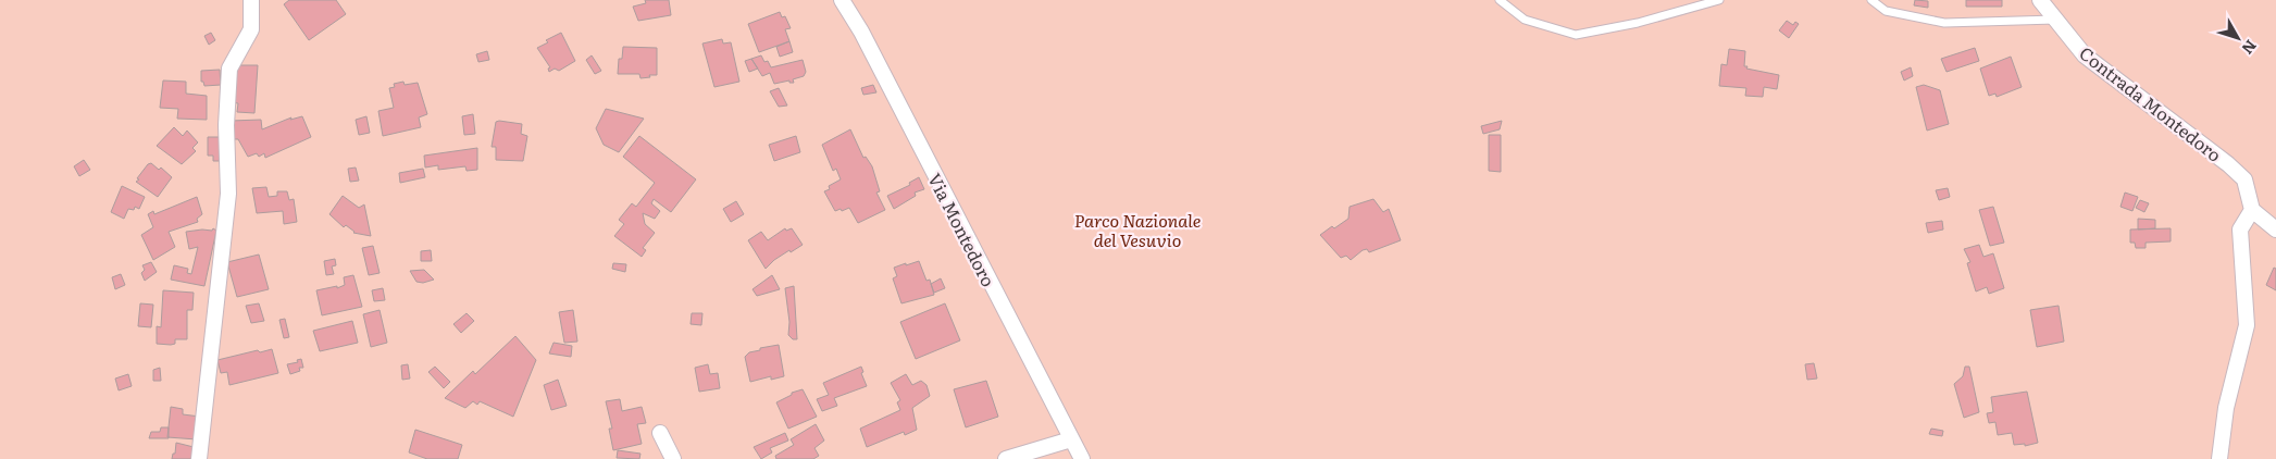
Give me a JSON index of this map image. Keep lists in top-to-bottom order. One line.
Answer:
{"streets":{"street":["Contrada Montedoro","Via Montedoro"]},"parks":["Parco Nazionale del Vesuvio"],"north":"bottom right"}
